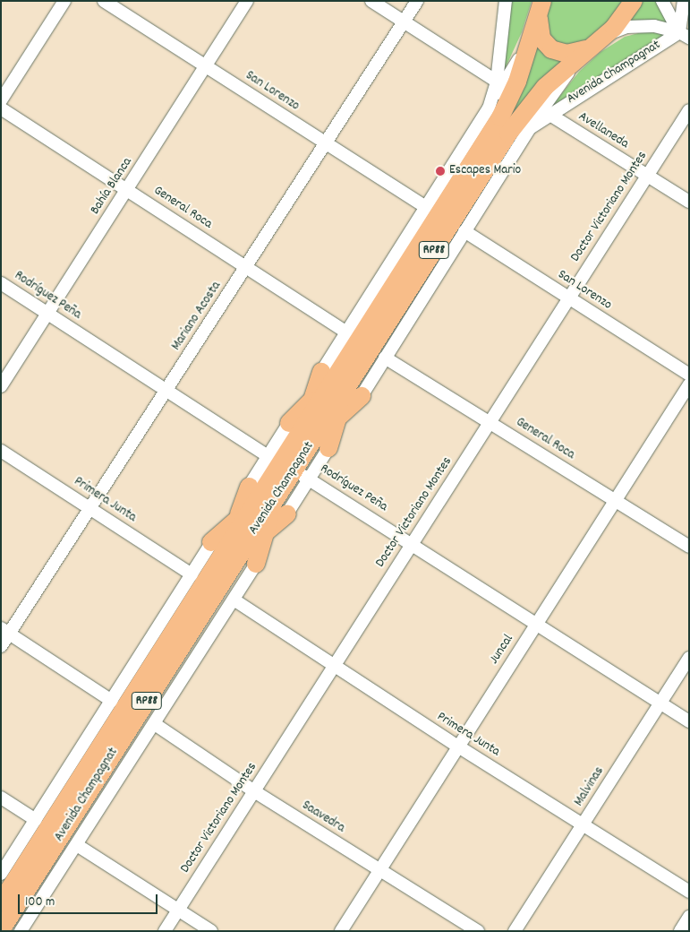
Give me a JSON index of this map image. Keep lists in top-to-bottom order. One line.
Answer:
{"streets":{"highway":["Avenida Champagnat","RP88"],"street":["San Lorenzo","Avellaneda","Bahía Blanca","Doctor Victoriano Montes","General Roca","Rodríguez Peña","Mariano Acosta","Primera Junta","Juncal","Malvinas","Saavedra"]},"crossings":[["Avenida Champagnat","San Lorenzo"],["Avenida Champagnat","Avellaneda"],["Avenida Champagnat","General Roca"],["Avenida Champagnat","RP88"],["Avenida Champagnat","Rodríguez Peña"],["Avenida Champagnat","Primera Junta"],["Avenida Champagnat","Saavedra"],["San Lorenzo","Bahía Blanca"],["San Lorenzo","Doctor Victoriano Montes"],["San Lorenzo","Mariano Acosta"],["Avellaneda","Doctor Victoriano Montes"],["Bahía Blanca","General Roca"],["Bahía Blanca","Rodríguez Peña"],["Doctor Victoriano Montes","General Roca"],["Doctor Victoriano Montes","Rodríguez Peña"],["Doctor Victoriano Montes","Primera Junta"],["Doctor Victoriano Montes","Saavedra"],["General Roca","Mariano Acosta"],["General Roca","Juncal"],["Rodríguez Peña","Mariano Acosta"],["Rodríguez Peña","Juncal"],["Rodríguez Peña","Malvinas"],["Mariano Acosta","Primera Junta"],["Primera Junta","Juncal"],["Primera Junta","Malvinas"],["Juncal","Saavedra"]],"places":["Escapes Mario"],"scale_bar":"100 m"}
